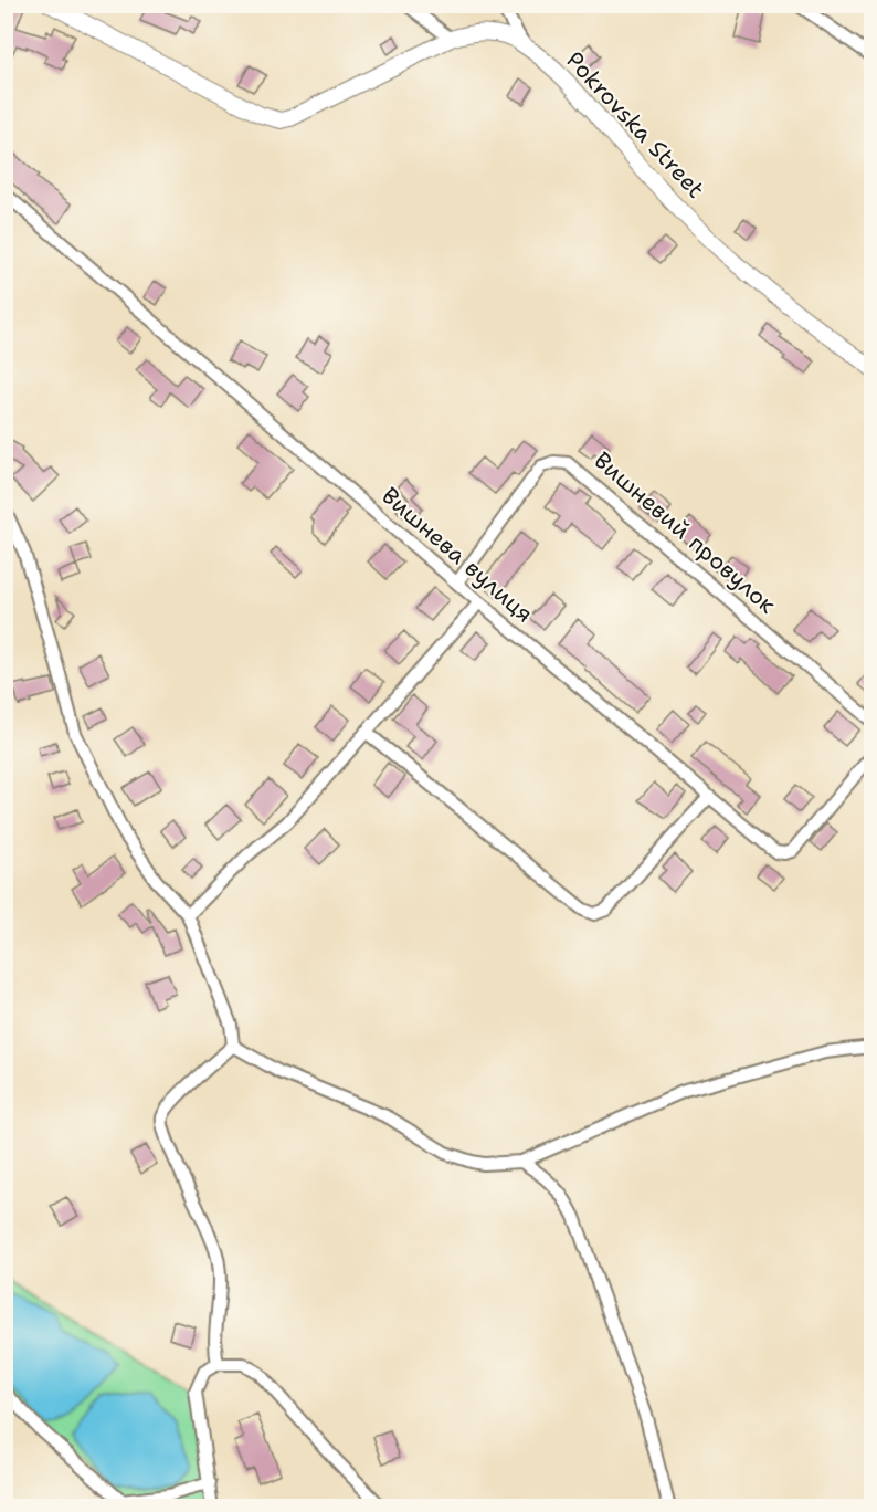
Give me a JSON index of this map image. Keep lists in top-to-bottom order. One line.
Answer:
{"streets":{"street":["Pokrovska Street","Вишневий провулок","Вишнева вулиця"]},"crossings":[["Вишневий провулок","Вишнева вулиця"]]}
